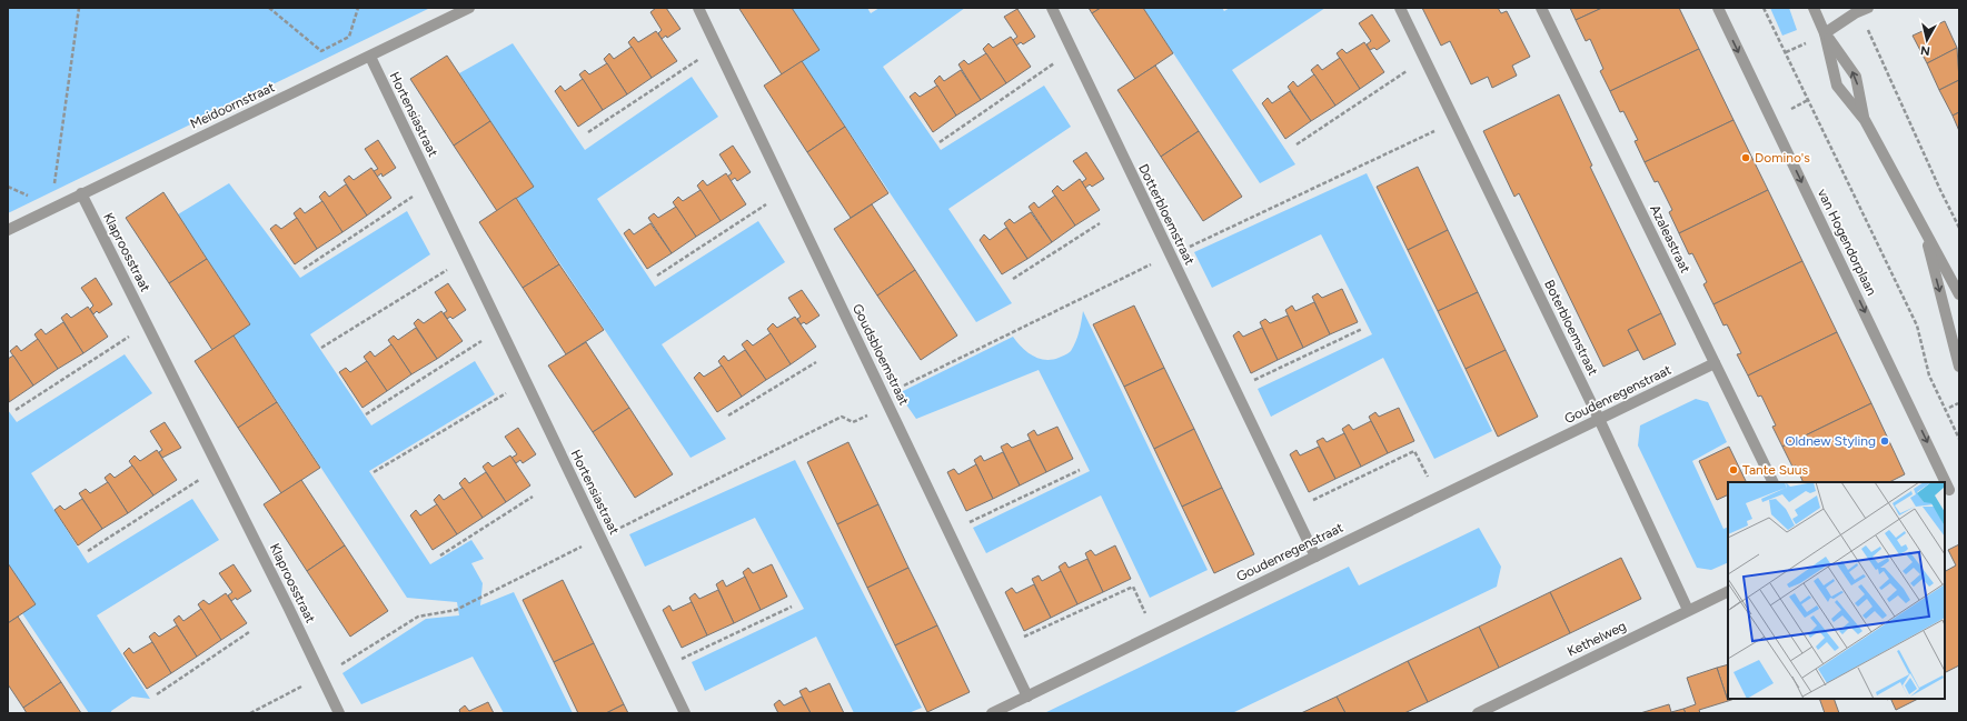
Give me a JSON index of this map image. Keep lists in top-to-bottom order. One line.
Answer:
{"streets":{"street":["Meidoornstraat","Hortensiastraat","Dotterbloemstraat","Azaleastraat","van Hogendorplaan","Klaproosstraat","Boterbloemstraat","Goudsbloemstraat","Goudenregenstraat","Kethelweg"]},"crossings":[["Meidoornstraat","Hortensiastraat"],["Meidoornstraat","Klaproosstraat"],["Dotterbloemstraat","Goudenregenstraat"],["Azaleastraat","Goudenregenstraat"],["Boterbloemstraat","Goudenregenstraat"],["Boterbloemstraat","Kethelweg"],["Goudsbloemstraat","Goudenregenstraat"]],"places":["Domino's","Oldnew Styling","Tante Suus"],"north":"bottom"}
